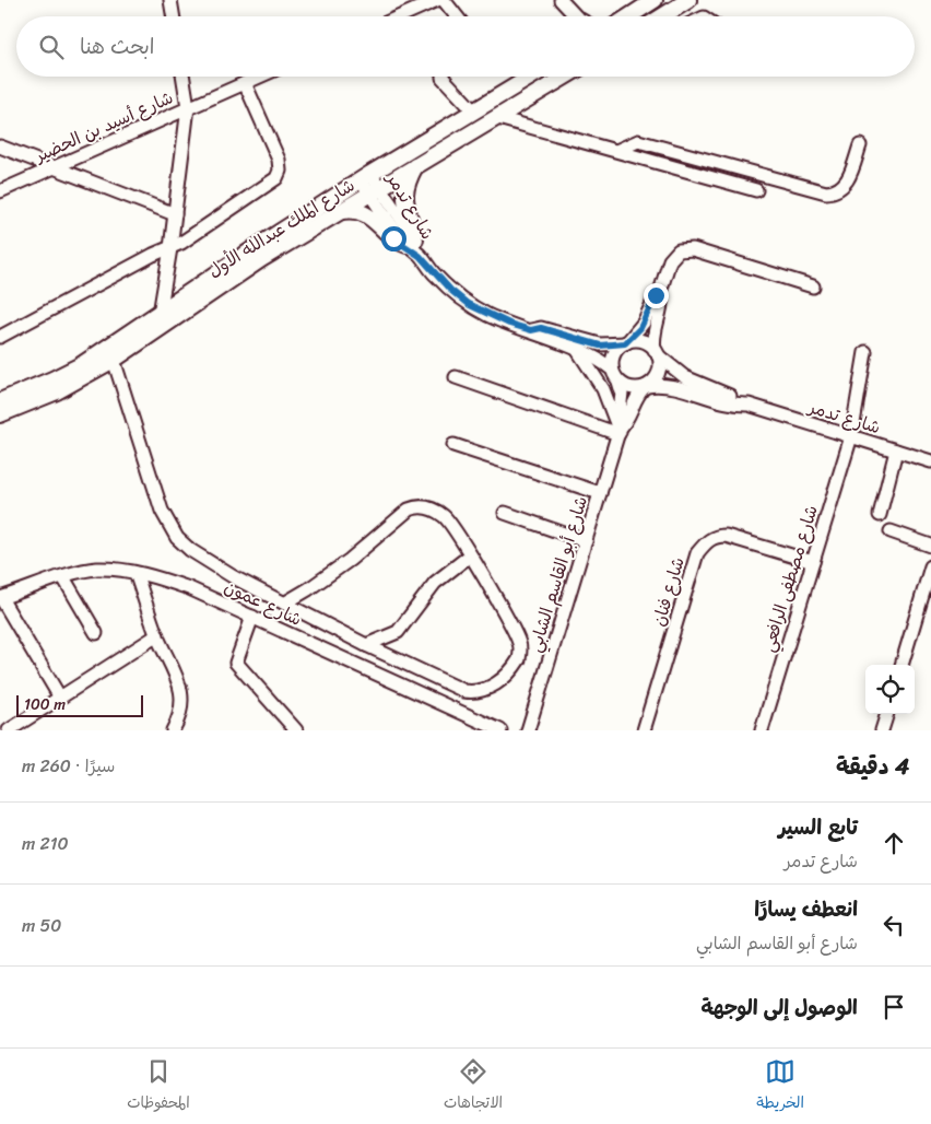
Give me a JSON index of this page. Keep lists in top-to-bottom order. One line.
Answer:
{"streets":{"main road":["شارع الملك عبدالله الأول"],"street":["شارع أسيد بن الحضير","شارع تدمر","شارع أبو القاسم الشابي","شارع مصطفى الرافعي","شارع فنان","شارع عمون"]},"crossings":[["شارع تدمر","شارع الملك عبدالله الأول"],["شارع تدمر","شارع أبو القاسم الشابي"],["شارع تدمر","شارع مصطفى الرافعي"],["شارع مصطفى الرافعي","شارع فنان"]],"scale_bar":"100 m","page":{"search":"ابحث هنا","scale":"100 m","heading":["4 دقيقة","سيرًا · 260 m"],"list":[["تابع السير","شارع تدمر","210 m"],["انعطف يسارًا","شارع أبو القاسم الشابي","50 m"],"الوصول إلى الوجهة"],"nav":["الخريطة","الاتجاهات","المحفوظات"]}}
